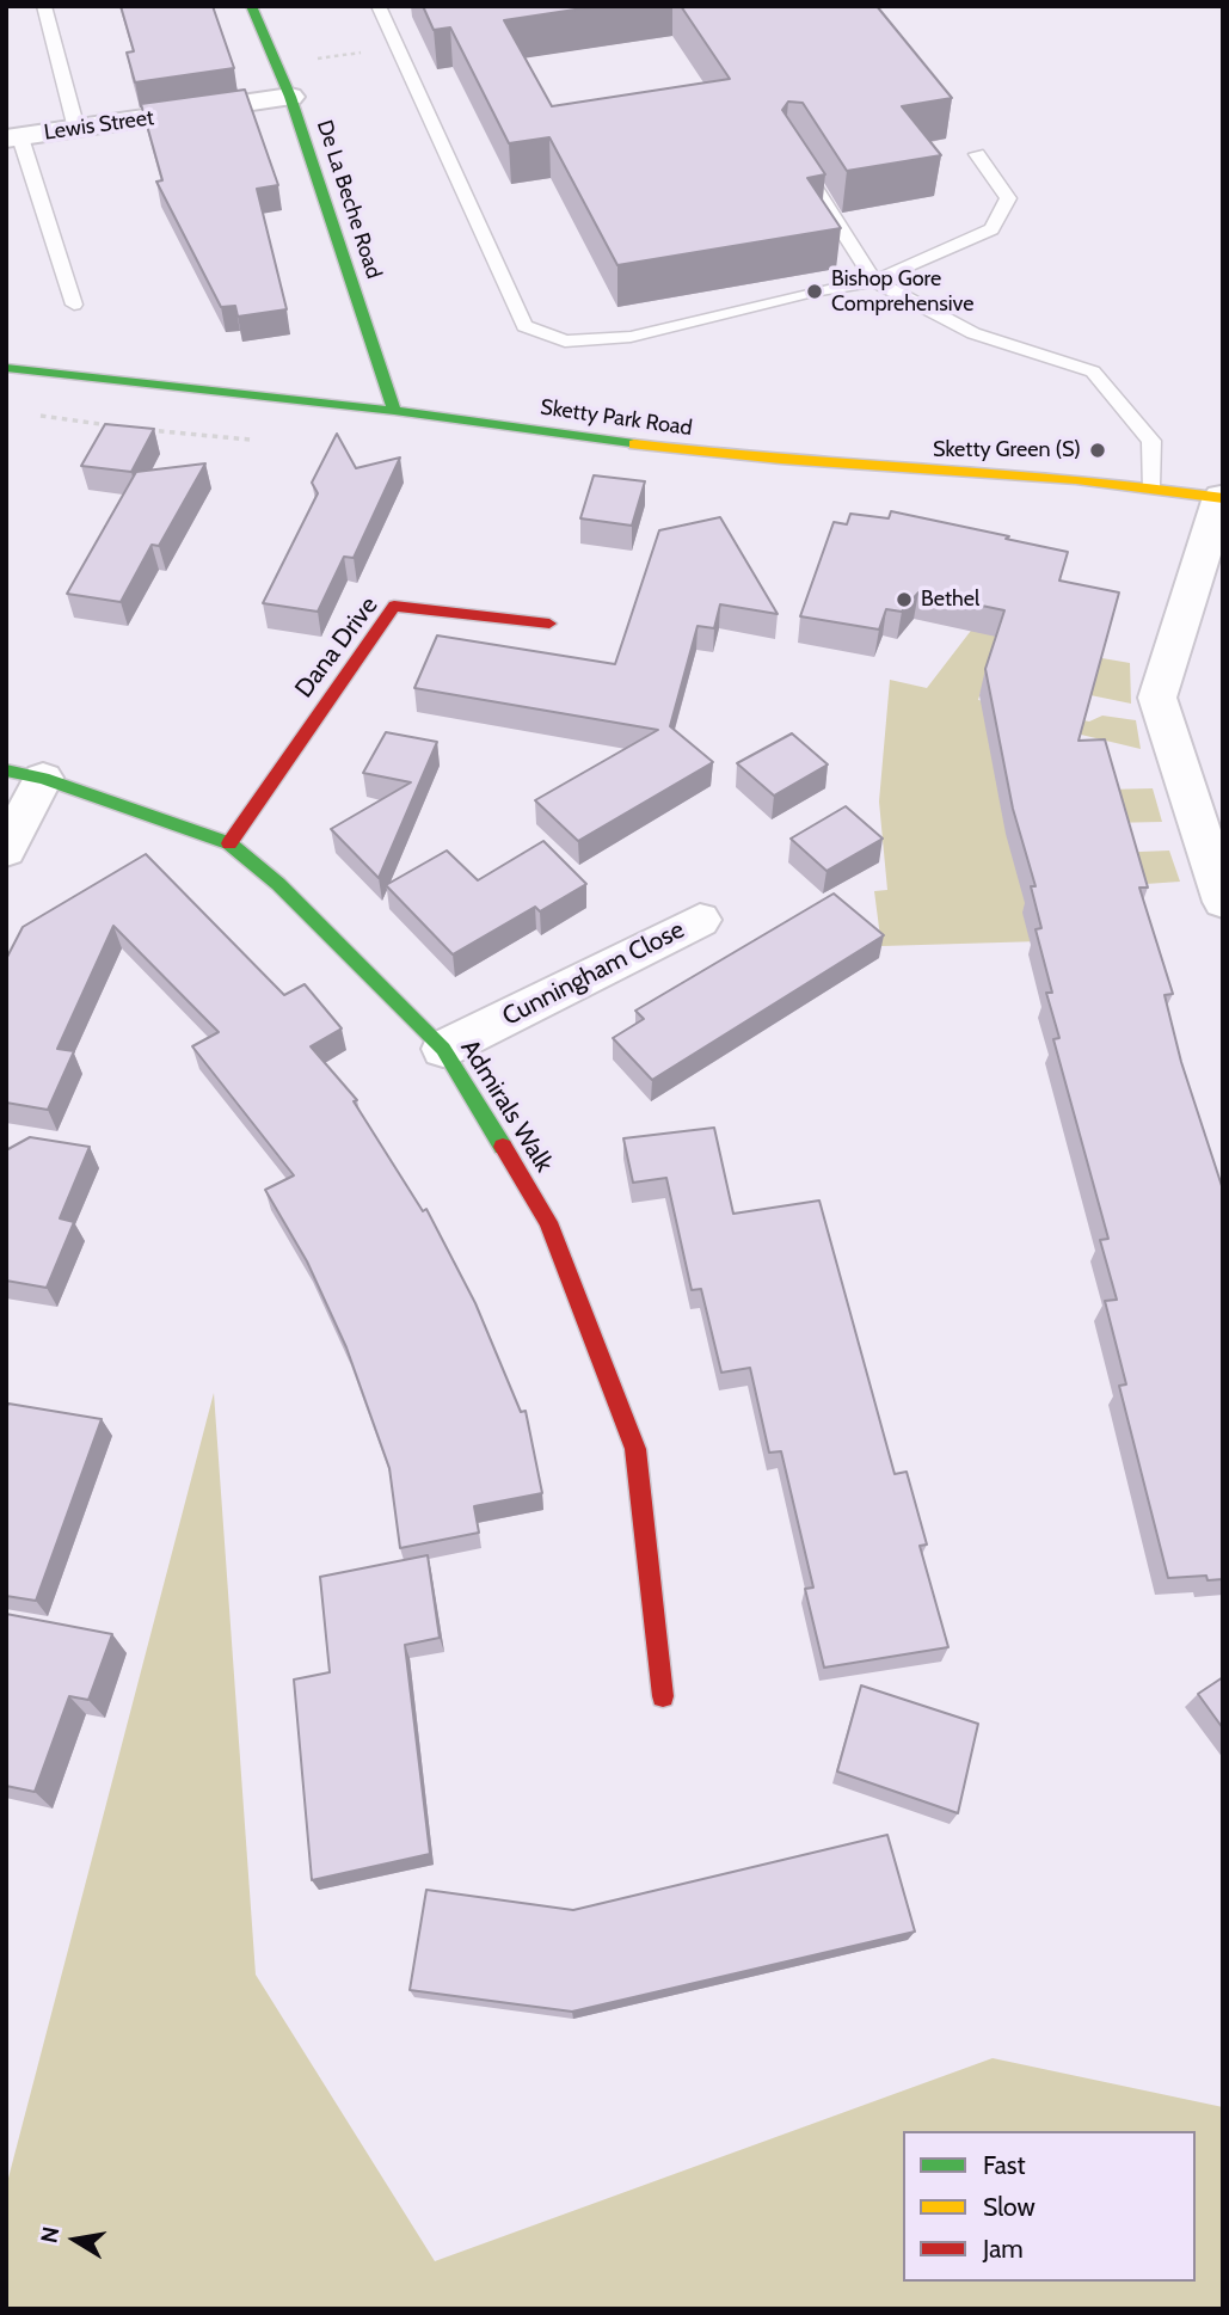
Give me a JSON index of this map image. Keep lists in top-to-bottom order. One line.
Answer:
{"streets":{"street":["Lewis Street","De La Beche Road","Sketty Park Road","Dana Drive","Cunningham Close","Admirals Walk"]},"crossings":[["Lewis Street","De La Beche Road"],["De La Beche Road","Sketty Park Road"],["Dana Drive","Admirals Walk"],["Cunningham Close","Admirals Walk"]],"places":["Bishop Gore Comprehensive","Sketty Green (S)","Bethel"],"legend":["Fast","Slow","Jam"],"north":"left"}
